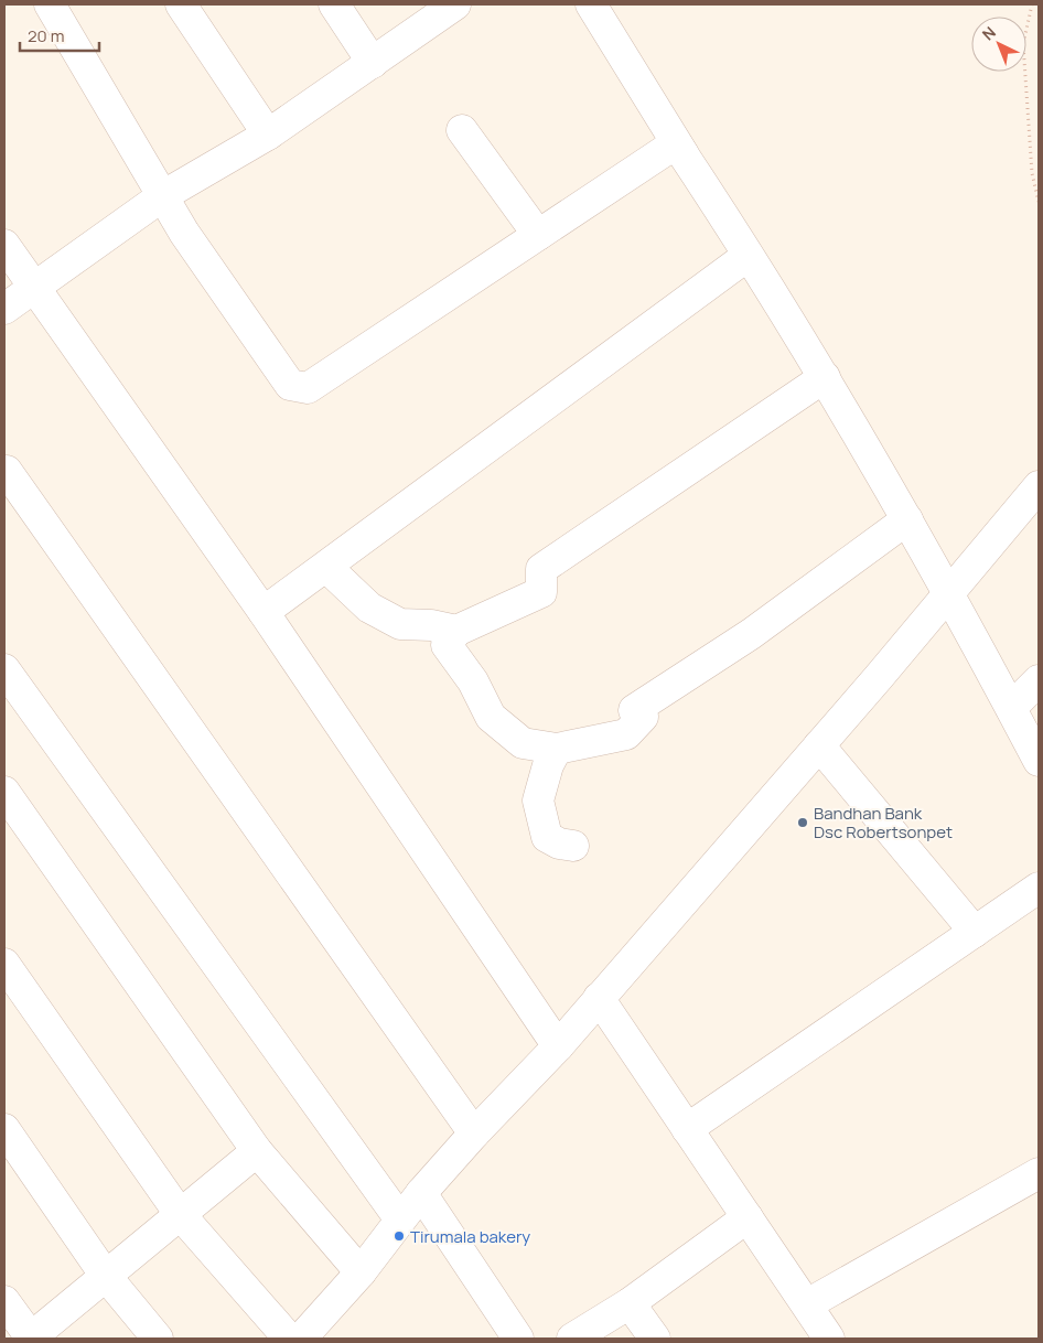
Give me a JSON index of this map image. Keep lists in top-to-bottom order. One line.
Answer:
{"places":["Bandhan Bank Dsc Robertsonpet","Tirumala bakery"],"scale_bar":"20 m","north":"top left"}
